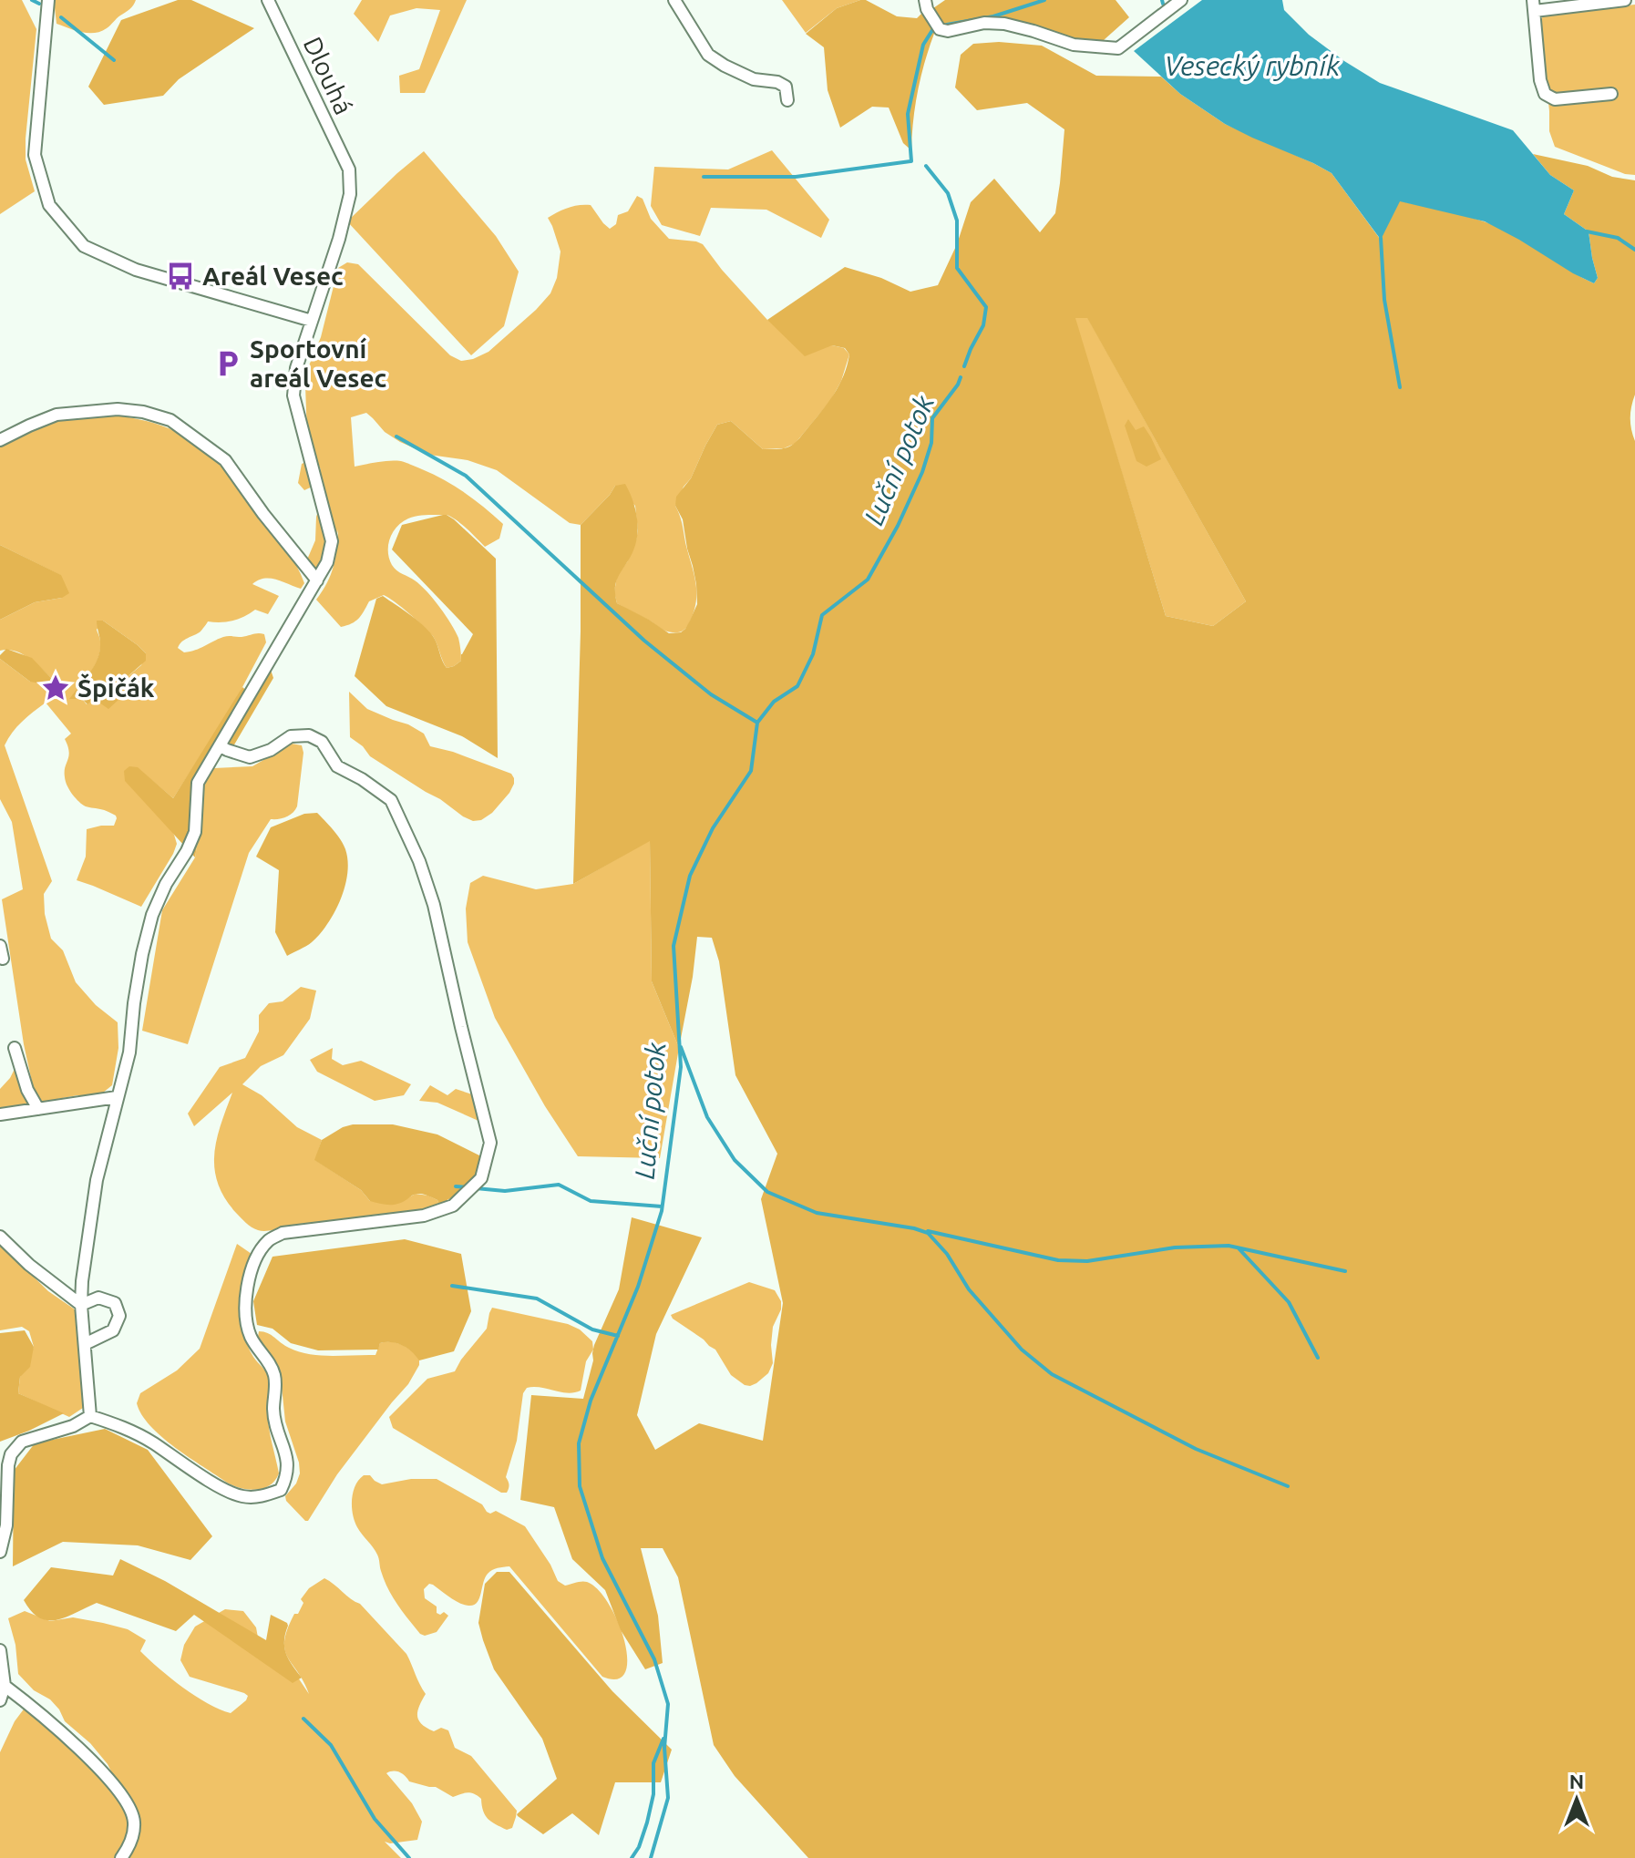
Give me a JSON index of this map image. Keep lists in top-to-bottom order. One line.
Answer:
{"streets":{"street":["Dlouhá"]},"water":["Vesecký rybník","Luční potok"],"places":{"bus stop":["Areál Vesec"],"parking":["Sportovní areál Vesec"],"place":["Špičák"]},"north":"top"}
